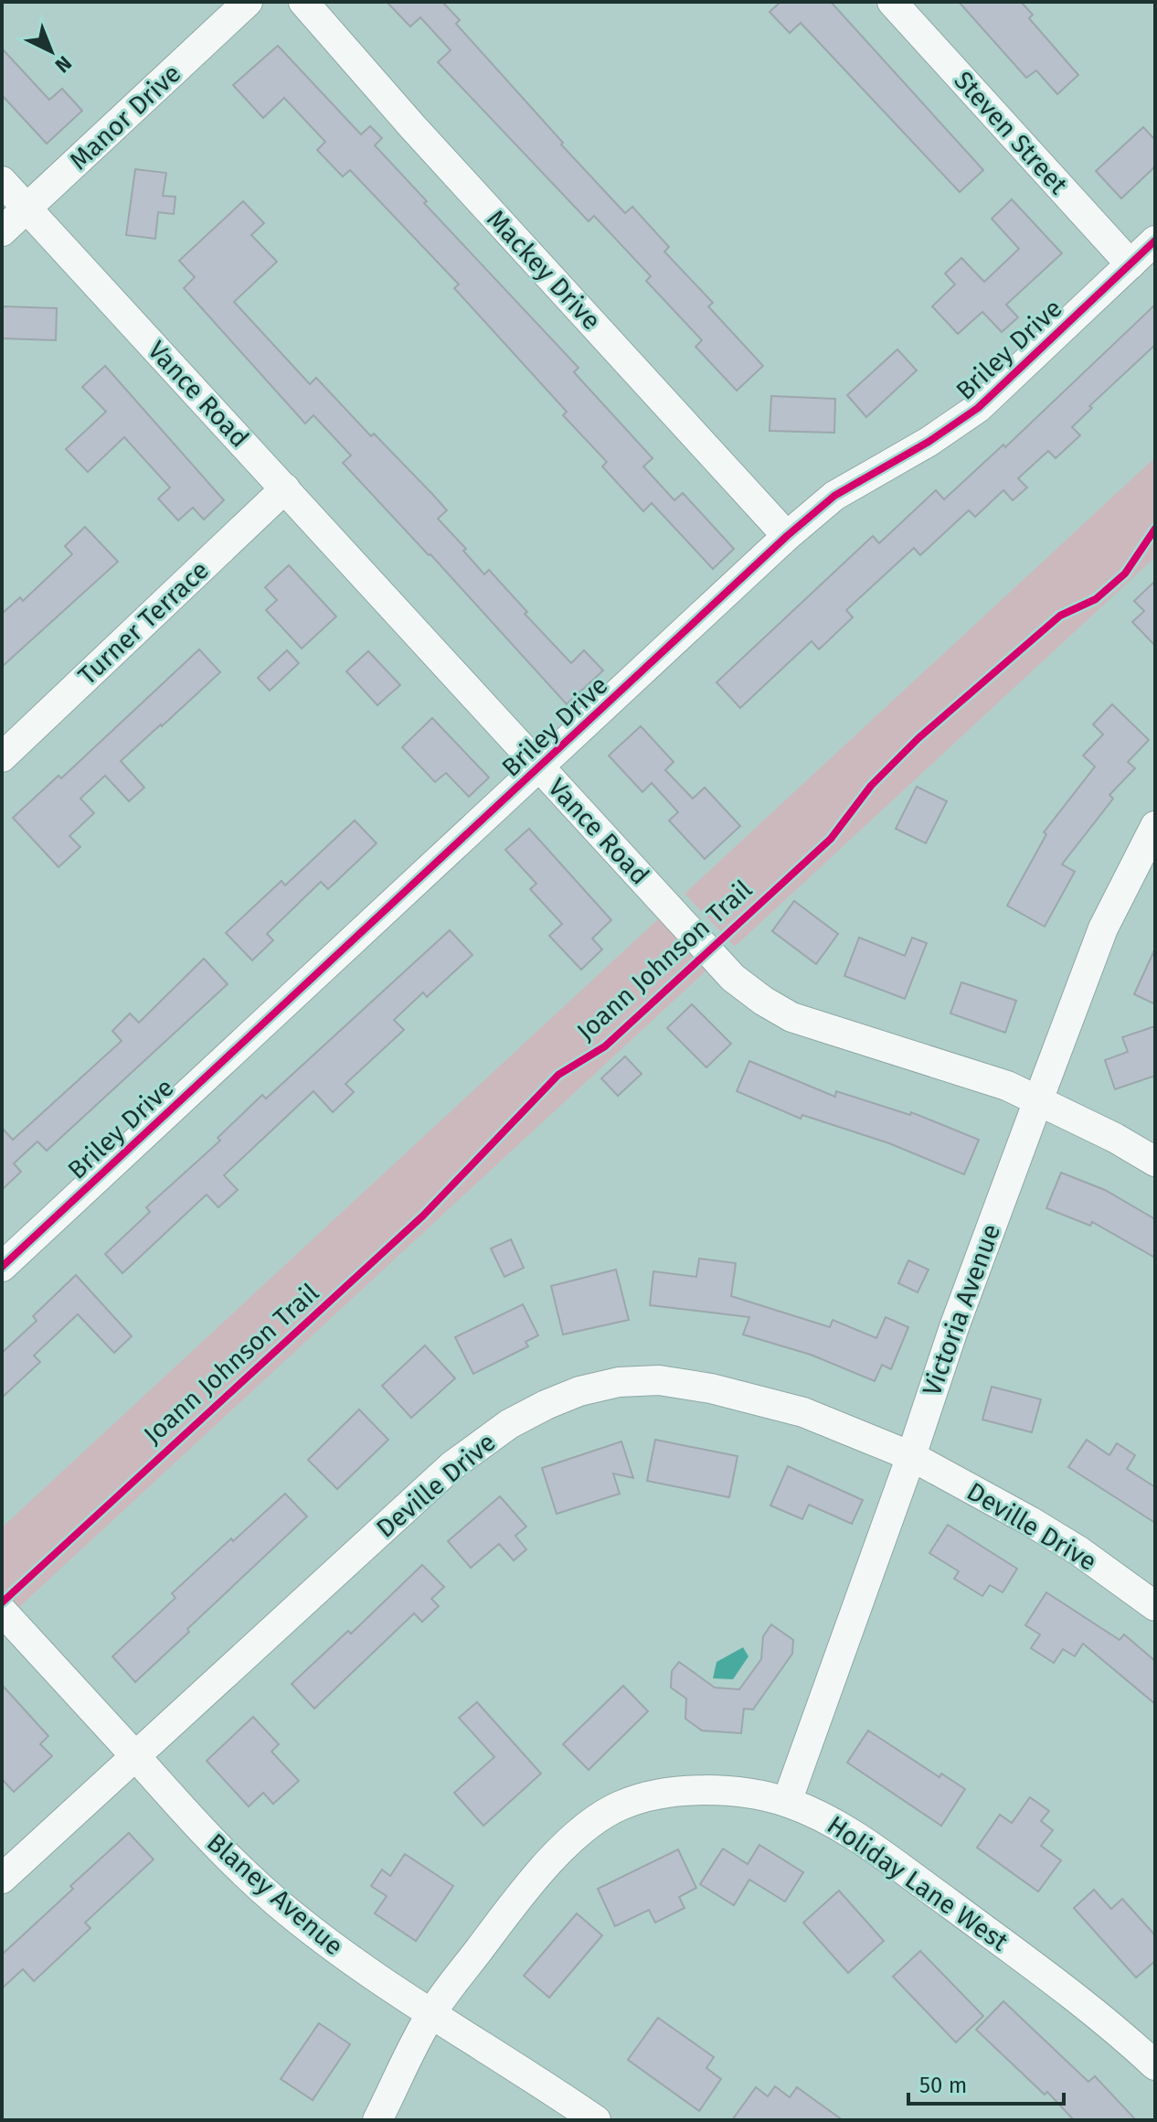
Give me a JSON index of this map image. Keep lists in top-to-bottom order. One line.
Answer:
{"streets":{"street":["Manor Drive","Steven Street","Mackey Drive","Briley Drive","Vance Road","Turner Terrace","Victoria Avenue","Deville Drive","Holiday Lane West","Blaney Avenue"],"cycle path":["Joann Johnson Trail"]},"crossings":[["Manor Drive","Vance Road"],["Steven Street","Briley Drive"],["Mackey Drive","Briley Drive"],["Briley Drive","Vance Road"],["Vance Road","Turner Terrace"],["Vance Road","Victoria Avenue"],["Victoria Avenue","Deville Drive"],["Victoria Avenue","Holiday Lane West"],["Deville Drive","Blaney Avenue"],["Holiday Lane West","Blaney Avenue"]],"scale_bar":"50 m","north":"bottom right"}
